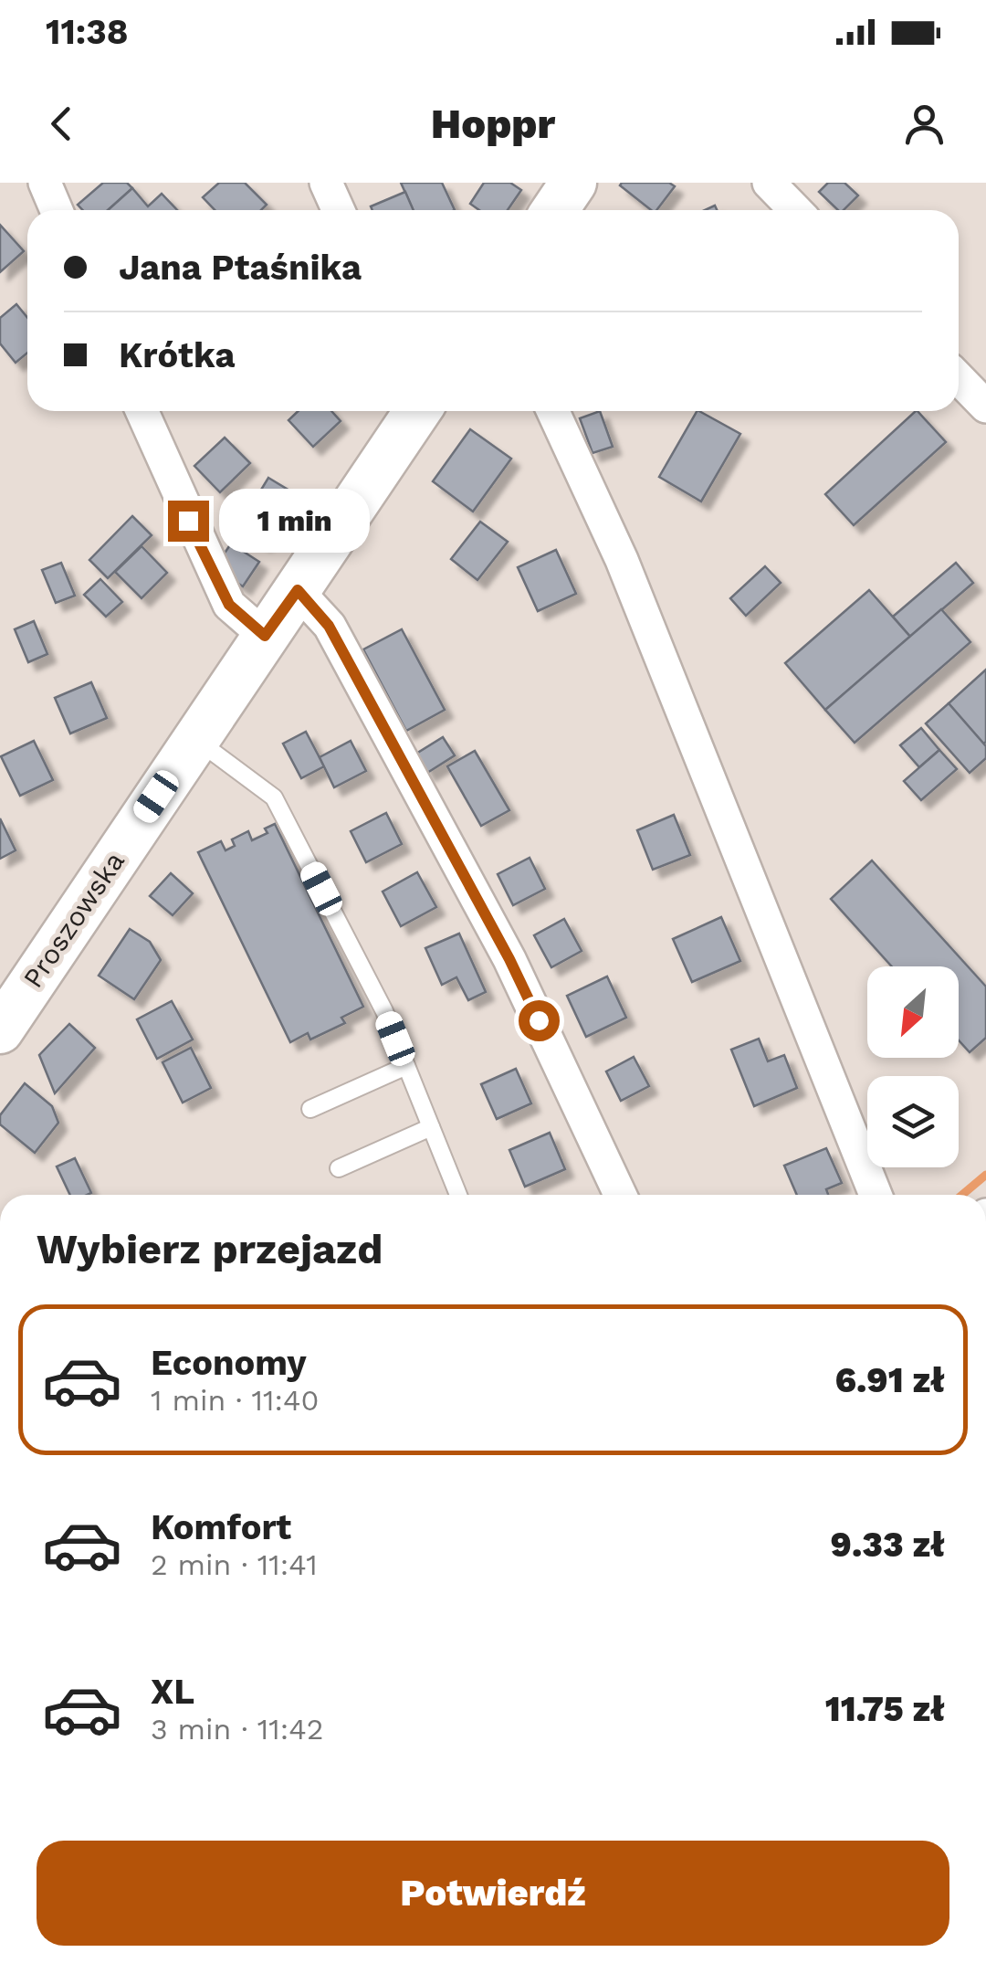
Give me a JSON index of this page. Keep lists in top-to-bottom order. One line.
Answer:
{"streets":{"main road":["Proszowska"]},"north":"bottom left","page":{"status":"11:38","header":"Hoppr","banner":["Jana Ptaśnika","Krótka"],"bubble":"1 min","heading":"Wybierz przejazd","list":[{"name":"Economy","note":"1 min · 11:40","value":"6.91 zł"},{"name":"Komfort","note":"2 min · 11:41","value":"9.33 zł"},{"name":"XL","note":"3 min · 11:42","value":"11.75 zł"}],"buttons":"Potwierdź"}}
